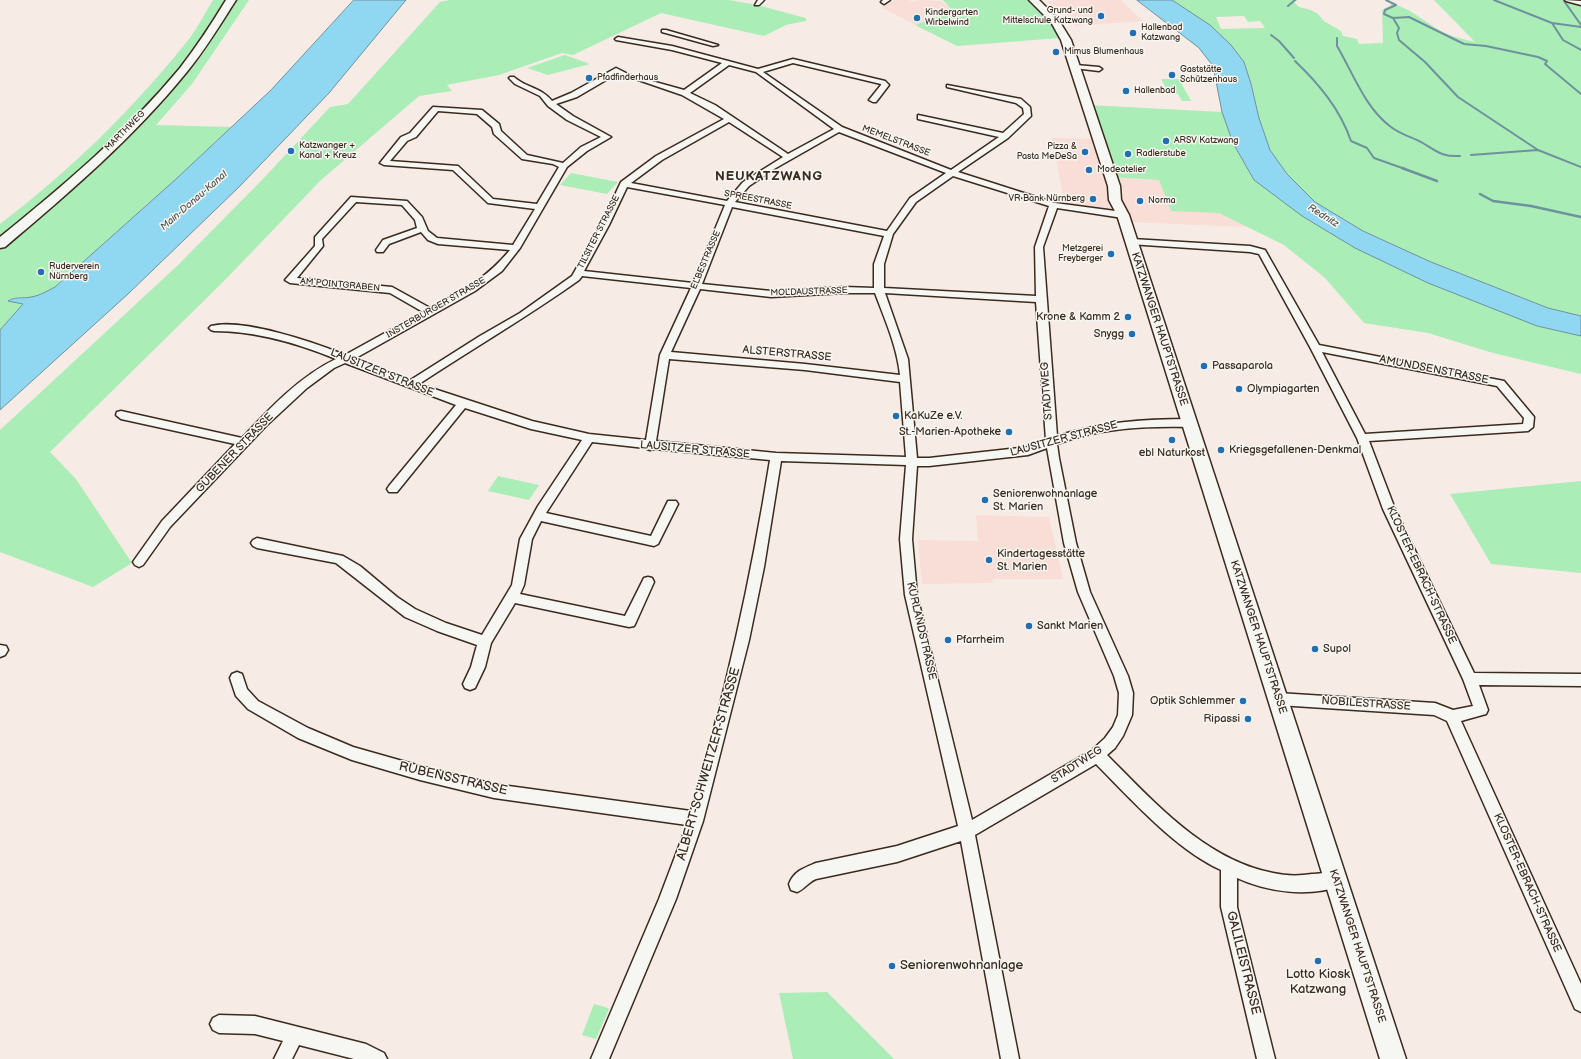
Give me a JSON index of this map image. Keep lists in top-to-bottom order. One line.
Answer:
{"streets":{"main road":["MARTHWEG","KATZWANGER HAUPTSTRASSE"],"street":["MEMELSTRASSE","SPREESTRASSE","TILSITER STRASSE","ELBESTRASSE","AM POINTGRABEN","MOLDAUSTRASSE","INSTERBURGER STRASSE","ALSTERSTRASSE","AMUNDSENSTRASSE","LAUSITZER STRASSE","STADTWEG","GUBENER STRASSE","KLOSTER-EBRACH-STRASSE","KURLANDSTRASSE","NOBILESTRASSE","ALBERT-SCHWEITZER-STRASSE","RUBENSSTRASSE","GALILEISTRASSE"]},"crossings":[["MEMELSTRASSE","ELBESTRASSE"],["MEMELSTRASSE","KATZWANGER HAUPTSTRASSE"],["MEMELSTRASSE","STADTWEG"],["MEMELSTRASSE","KURLANDSTRASSE"],["SPREESTRASSE","TILSITER STRASSE"],["SPREESTRASSE","ELBESTRASSE"],["SPREESTRASSE","KURLANDSTRASSE"],["TILSITER STRASSE","MOLDAUSTRASSE"],["TILSITER STRASSE","LAUSITZER STRASSE"],["ELBESTRASSE","MOLDAUSTRASSE"],["ELBESTRASSE","ALSTERSTRASSE"],["ELBESTRASSE","LAUSITZER STRASSE"],["AM POINTGRABEN","INSTERBURGER STRASSE"],["MOLDAUSTRASSE","STADTWEG"],["MOLDAUSTRASSE","KURLANDSTRASSE"],["INSTERBURGER STRASSE","LAUSITZER STRASSE"],["INSTERBURGER STRASSE","GUBENER STRASSE"],["KATZWANGER HAUPTSTRASSE","LAUSITZER STRASSE"],["KATZWANGER HAUPTSTRASSE","KLOSTER-EBRACH-STRASSE"],["KATZWANGER HAUPTSTRASSE","NOBILESTRASSE"],["ALSTERSTRASSE","KURLANDSTRASSE"],["AMUNDSENSTRASSE","KLOSTER-EBRACH-STRASSE"],["LAUSITZER STRASSE","STADTWEG"],["LAUSITZER STRASSE","GUBENER STRASSE"],["LAUSITZER STRASSE","KURLANDSTRASSE"],["LAUSITZER STRASSE","ALBERT-SCHWEITZER-STRASSE"],["STADTWEG","KURLANDSTRASSE"],["KLOSTER-EBRACH-STRASSE","NOBILESTRASSE"],["ALBERT-SCHWEITZER-STRASSE","RUBENSSTRASSE"]],"districts":["NEUKATZWANG"],"water":["Main-Donau-Kanal","Rednitz"],"places":["Grund- und Mittelschule Katzwang","Kindergarten Wirbelwind","Hallenbad Katzwang","Mimus Blumenhaus","Gaststätte Schützenhaus","Pfadfinderhaus","Hallenbad","ARSV Katzwang","Katzwanger + Kanal + Kreuz","Pizza & Pasta MeDeSa","Radlerstube","Modeatelier","VR Bank Nürnberg","Norma","Metzgerei Freyberger","Ruderverein Nürnberg","Krone & Kamm 2","Snygg","Passaparola","Olympiagarten","KaKuZe e.V.","St.-Marien-Apotheke","ebl Naturkost","Kriegsgefallenen-Denkmal","Seniorenwohnanlage St. Marien","Kindertagesstätte St. Marien","Sankt Marien","Pfarrheim","Supol","Optik Schlemmer","Ripassi","Lotto Kiosk Katzwang","Seniorenwohnanlage"]}
